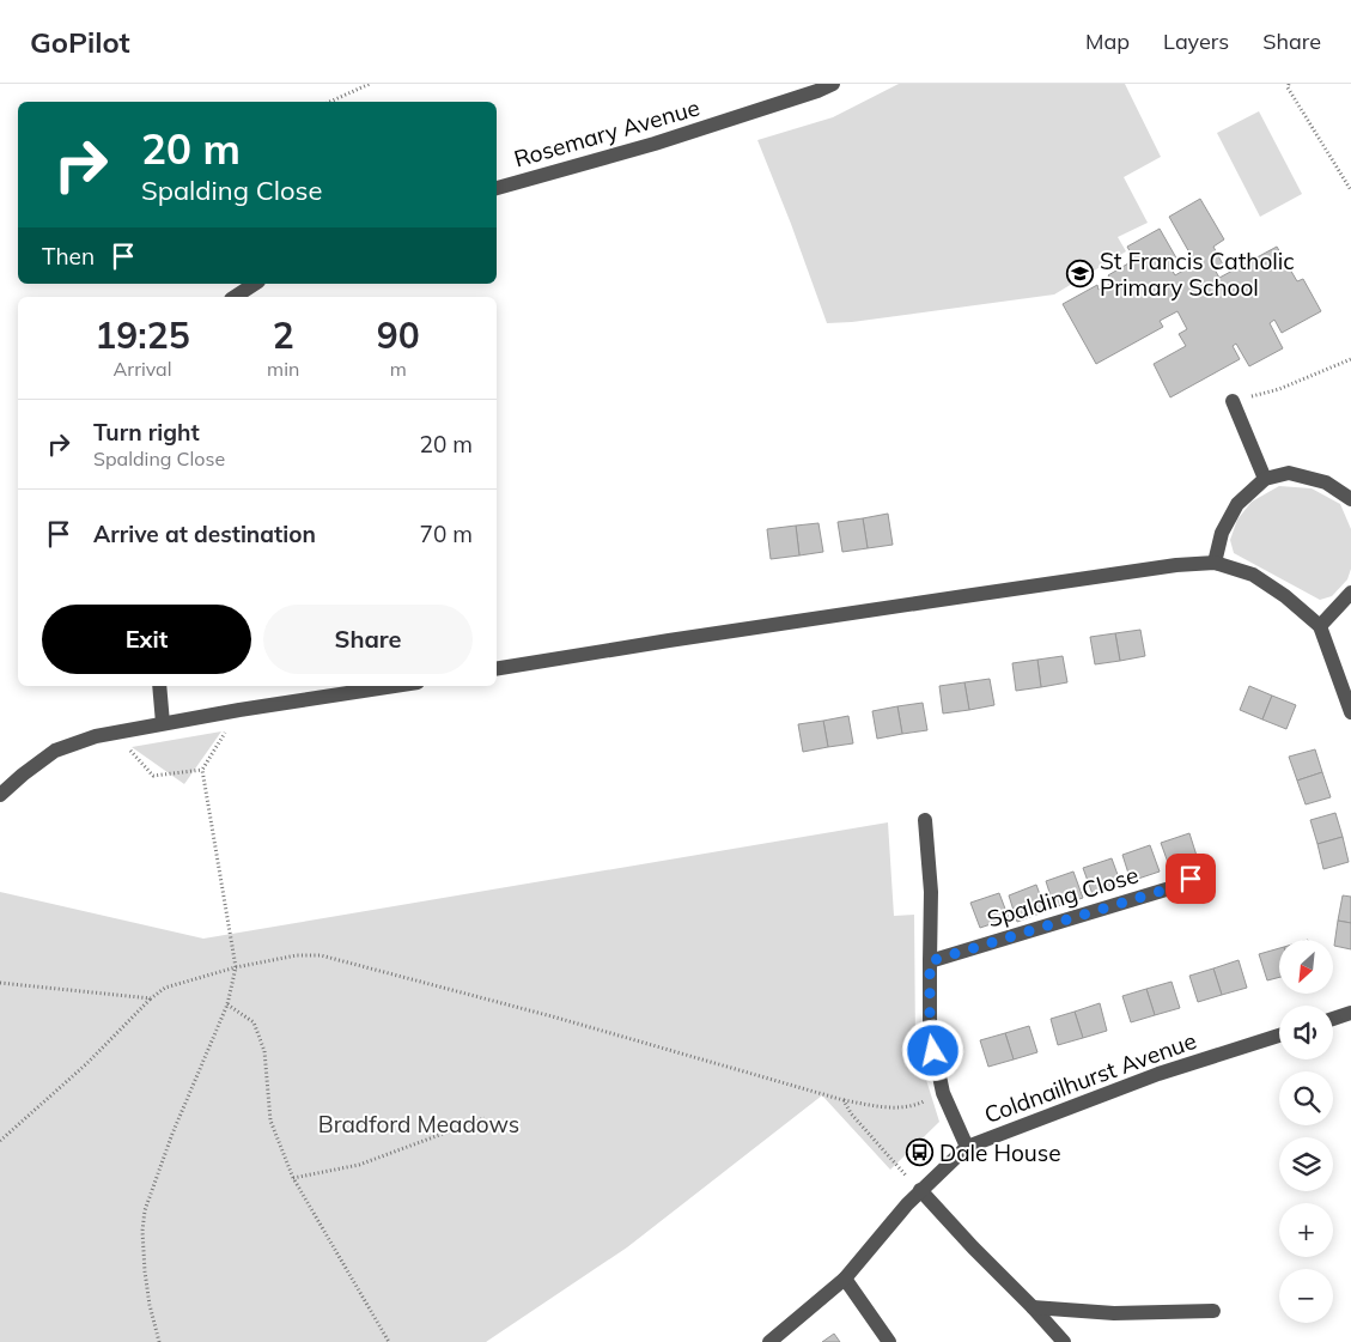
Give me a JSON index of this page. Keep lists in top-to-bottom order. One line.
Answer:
{"streets":{"street":["Rosemary Avenue","Spalding Close","Coldnailhurst Avenue"]},"parks":["Bradford Meadows"],"places":{"school or university":["St Francis Catholic Primary School"],"bus stop":["Dale House"]},"north":"bottom left","page":{"header":"GoPilot","nav":["Map","Layers","Share"],"turn":["20 m","Spalding Close"],"then":"Then","eta":["19:25","Arrival","2","min","90","m"],"list":[{"name":"Turn right","note":"Spalding Close","value":"20 m"},{"name":"Arrive at destination","value":"70 m"}],"buttons":["Exit","Share"],"map_buttons":["+","−"]}}
